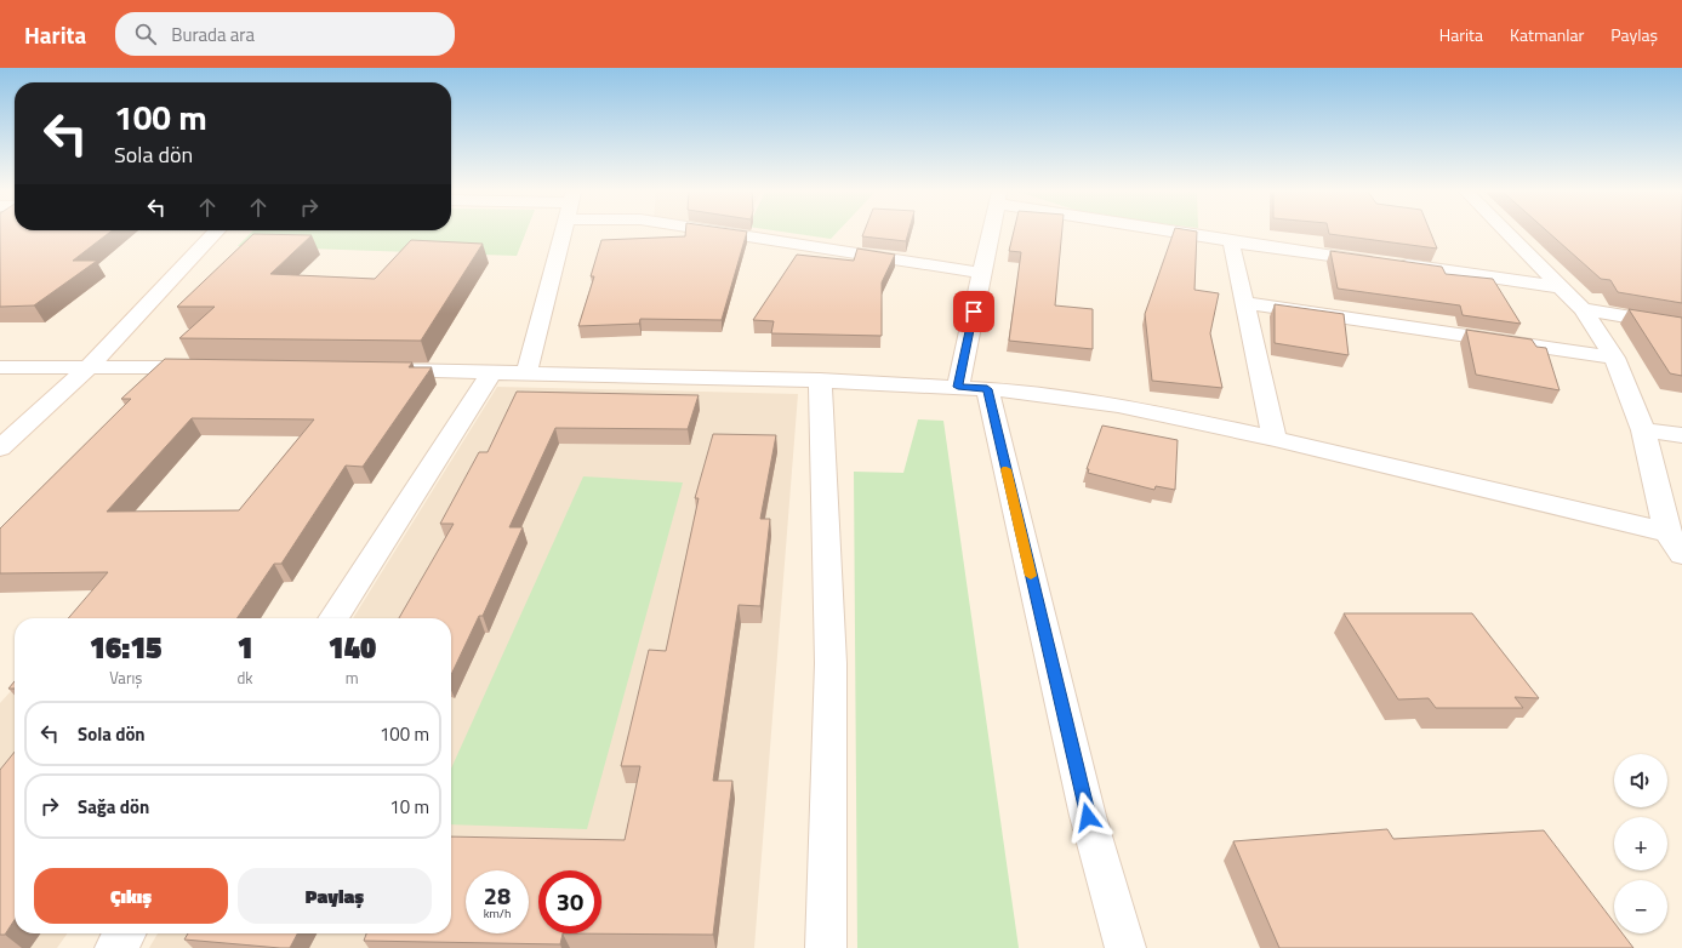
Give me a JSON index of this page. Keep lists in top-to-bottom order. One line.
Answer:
{"page":{"header":"Harita","search":"Burada ara","nav":["Harita","Katmanlar","Paylaş"],"turn":["100 m","Sola dön"],"eta":["16:15","Varış","1","dk","140","m"],"list":[{"name":"Sola dön","value":"100 m"},{"name":"Sağa dön","value":"10 m"}],"map_buttons":["+","−"],"buttons":["Çıkış","Paylaş"],"speed":"28 km/h","limit":"30"}}
